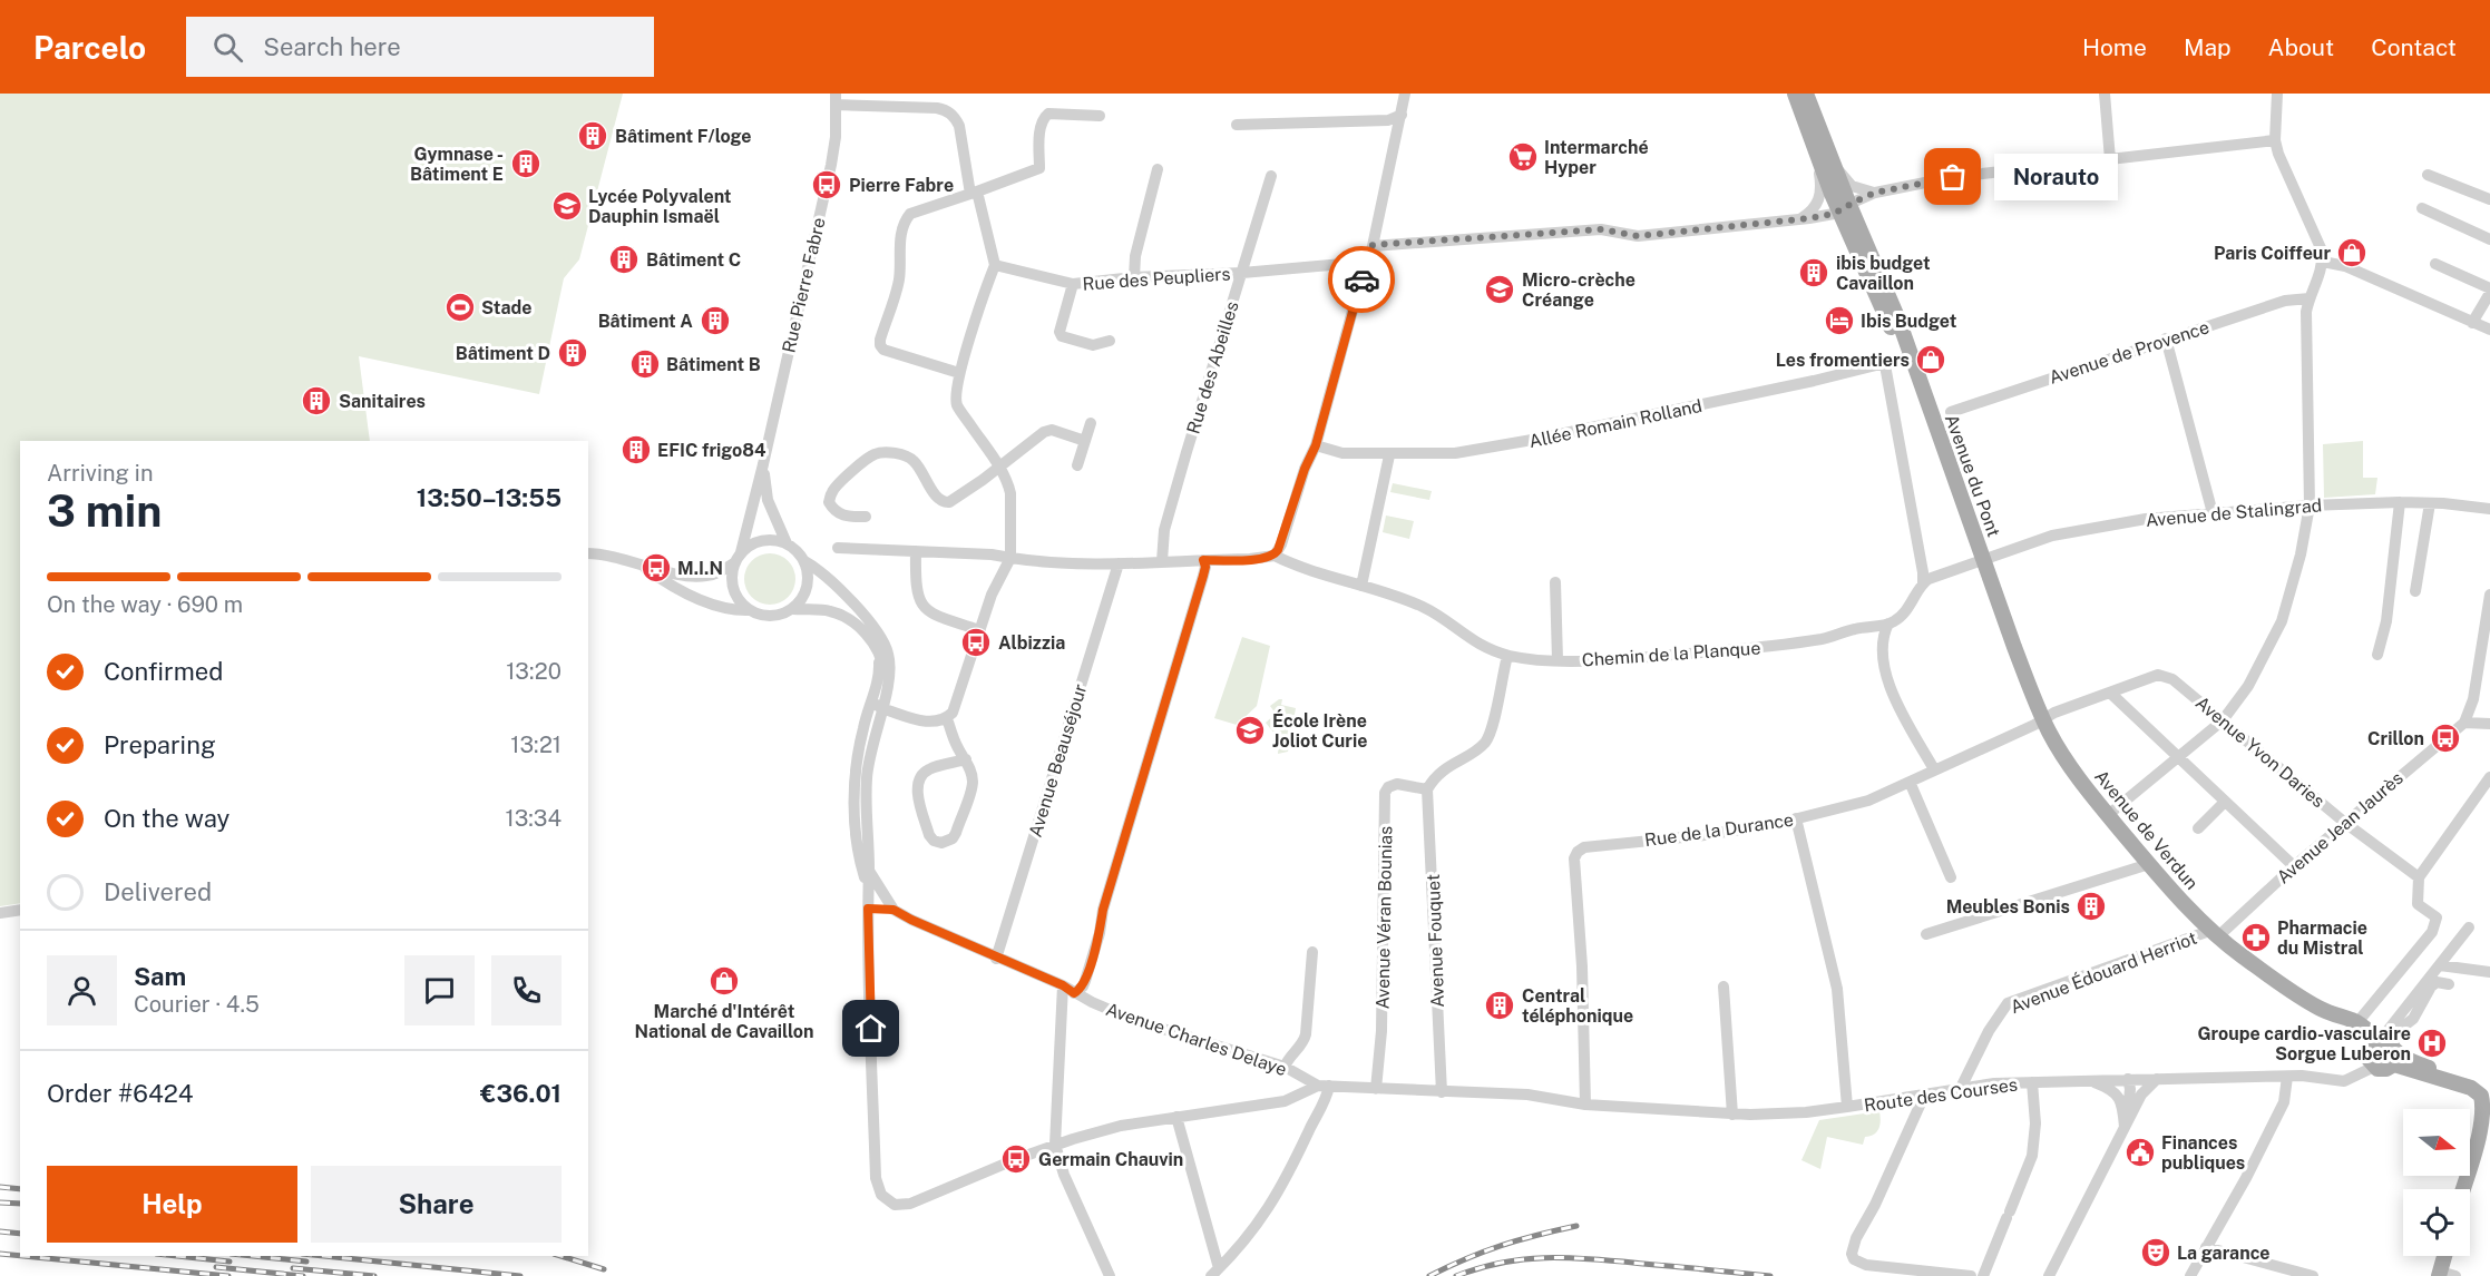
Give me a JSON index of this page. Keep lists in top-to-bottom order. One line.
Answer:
{"streets":{"main road":["Avenue du Pont","Avenue de Verdun"],"street":["Rue des Peupliers","Rue Pierre Fabre","Avenue de Provence","Rue des Abeilles","Allée Romain Rolland","Avenue de Stalingrad","Chemin de la Planque","Avenue Yvon Daries","Avenue Beauséjour","Avenue Jean Jaurès","Rue de la Durance","Avenue Véran Bounias","Avenue Fouquet","Avenue Édouard Herriot","Avenue Charles Delaye","Route des Courses"]},"crossings":[["Rue des Peupliers","Rue des Abeilles"],["Allée Romain Rolland","Avenue du Pont"],["Avenue du Pont","Avenue de Stalingrad"],["Avenue du Pont","Avenue de Verdun"],["Avenue de Stalingrad","Avenue de Verdun"],["Avenue Yvon Daries","Avenue Jean Jaurès"],["Avenue Yvon Daries","Rue de la Durance"],["Avenue Beauséjour","Avenue Charles Delaye"],["Avenue Jean Jaurès","Avenue de Verdun"],["Avenue Jean Jaurès","Avenue Édouard Herriot"],["Rue de la Durance","Avenue de Verdun"],["Rue de la Durance","Route des Courses"],["Avenue de Verdun","Avenue Édouard Herriot"],["Avenue Véran Bounias","Avenue Fouquet"],["Avenue Véran Bounias","Route des Courses"],["Avenue Fouquet","Route des Courses"],["Avenue Édouard Herriot","Route des Courses"],["Avenue Charles Delaye","Route des Courses"]],"places":{"building":["Bâtiment F/loge","Gymnase - Bâtiment E","Bâtiment C","ibis budget Cavaillon","Bâtiment A","Bâtiment D","Bâtiment B","Sanitaires","EFIC frigo84","Meubles Bonis","Central téléphonique"],"supermarket":["Intermarché Hyper"],"other":["Norauto"],"bus stop":["Pierre Fabre","M.I.N","Albizzia","Crillon","Germain Chauvin"],"school or university":["Lycée Polyvalent Dauphin Ismaël","Micro-crèche Créange","École Irène Joliot Curie"],"shop":["Paris Coiffeur","Les fromentiers","Marché d'Intérêt National de Cavaillon"],"sports":["Stade"],"hotel":["Ibis Budget"],"pharmacy":["Pharmacie du Mistral"],"hospital":["Groupe cardio-vasculaire Sorgue Luberon"],"public building":["Finances publiques"],"theatre":["La garance"]},"north":"right","page":{"header":"Parcelo","search":"Search here","nav":["Home","Map","About","Contact"],"bubble":"Norauto","heading":["3 min","Arriving in","13:50–13:55"],"panel":["Sam","Courier · 4.5","Order #6424","€36.01"],"bar":"On the way · 690 m","list":[["Confirmed","13:20"],["Preparing","13:21"],["On the way","13:34"],"Delivered"],"buttons":["Help","Share"]}}
